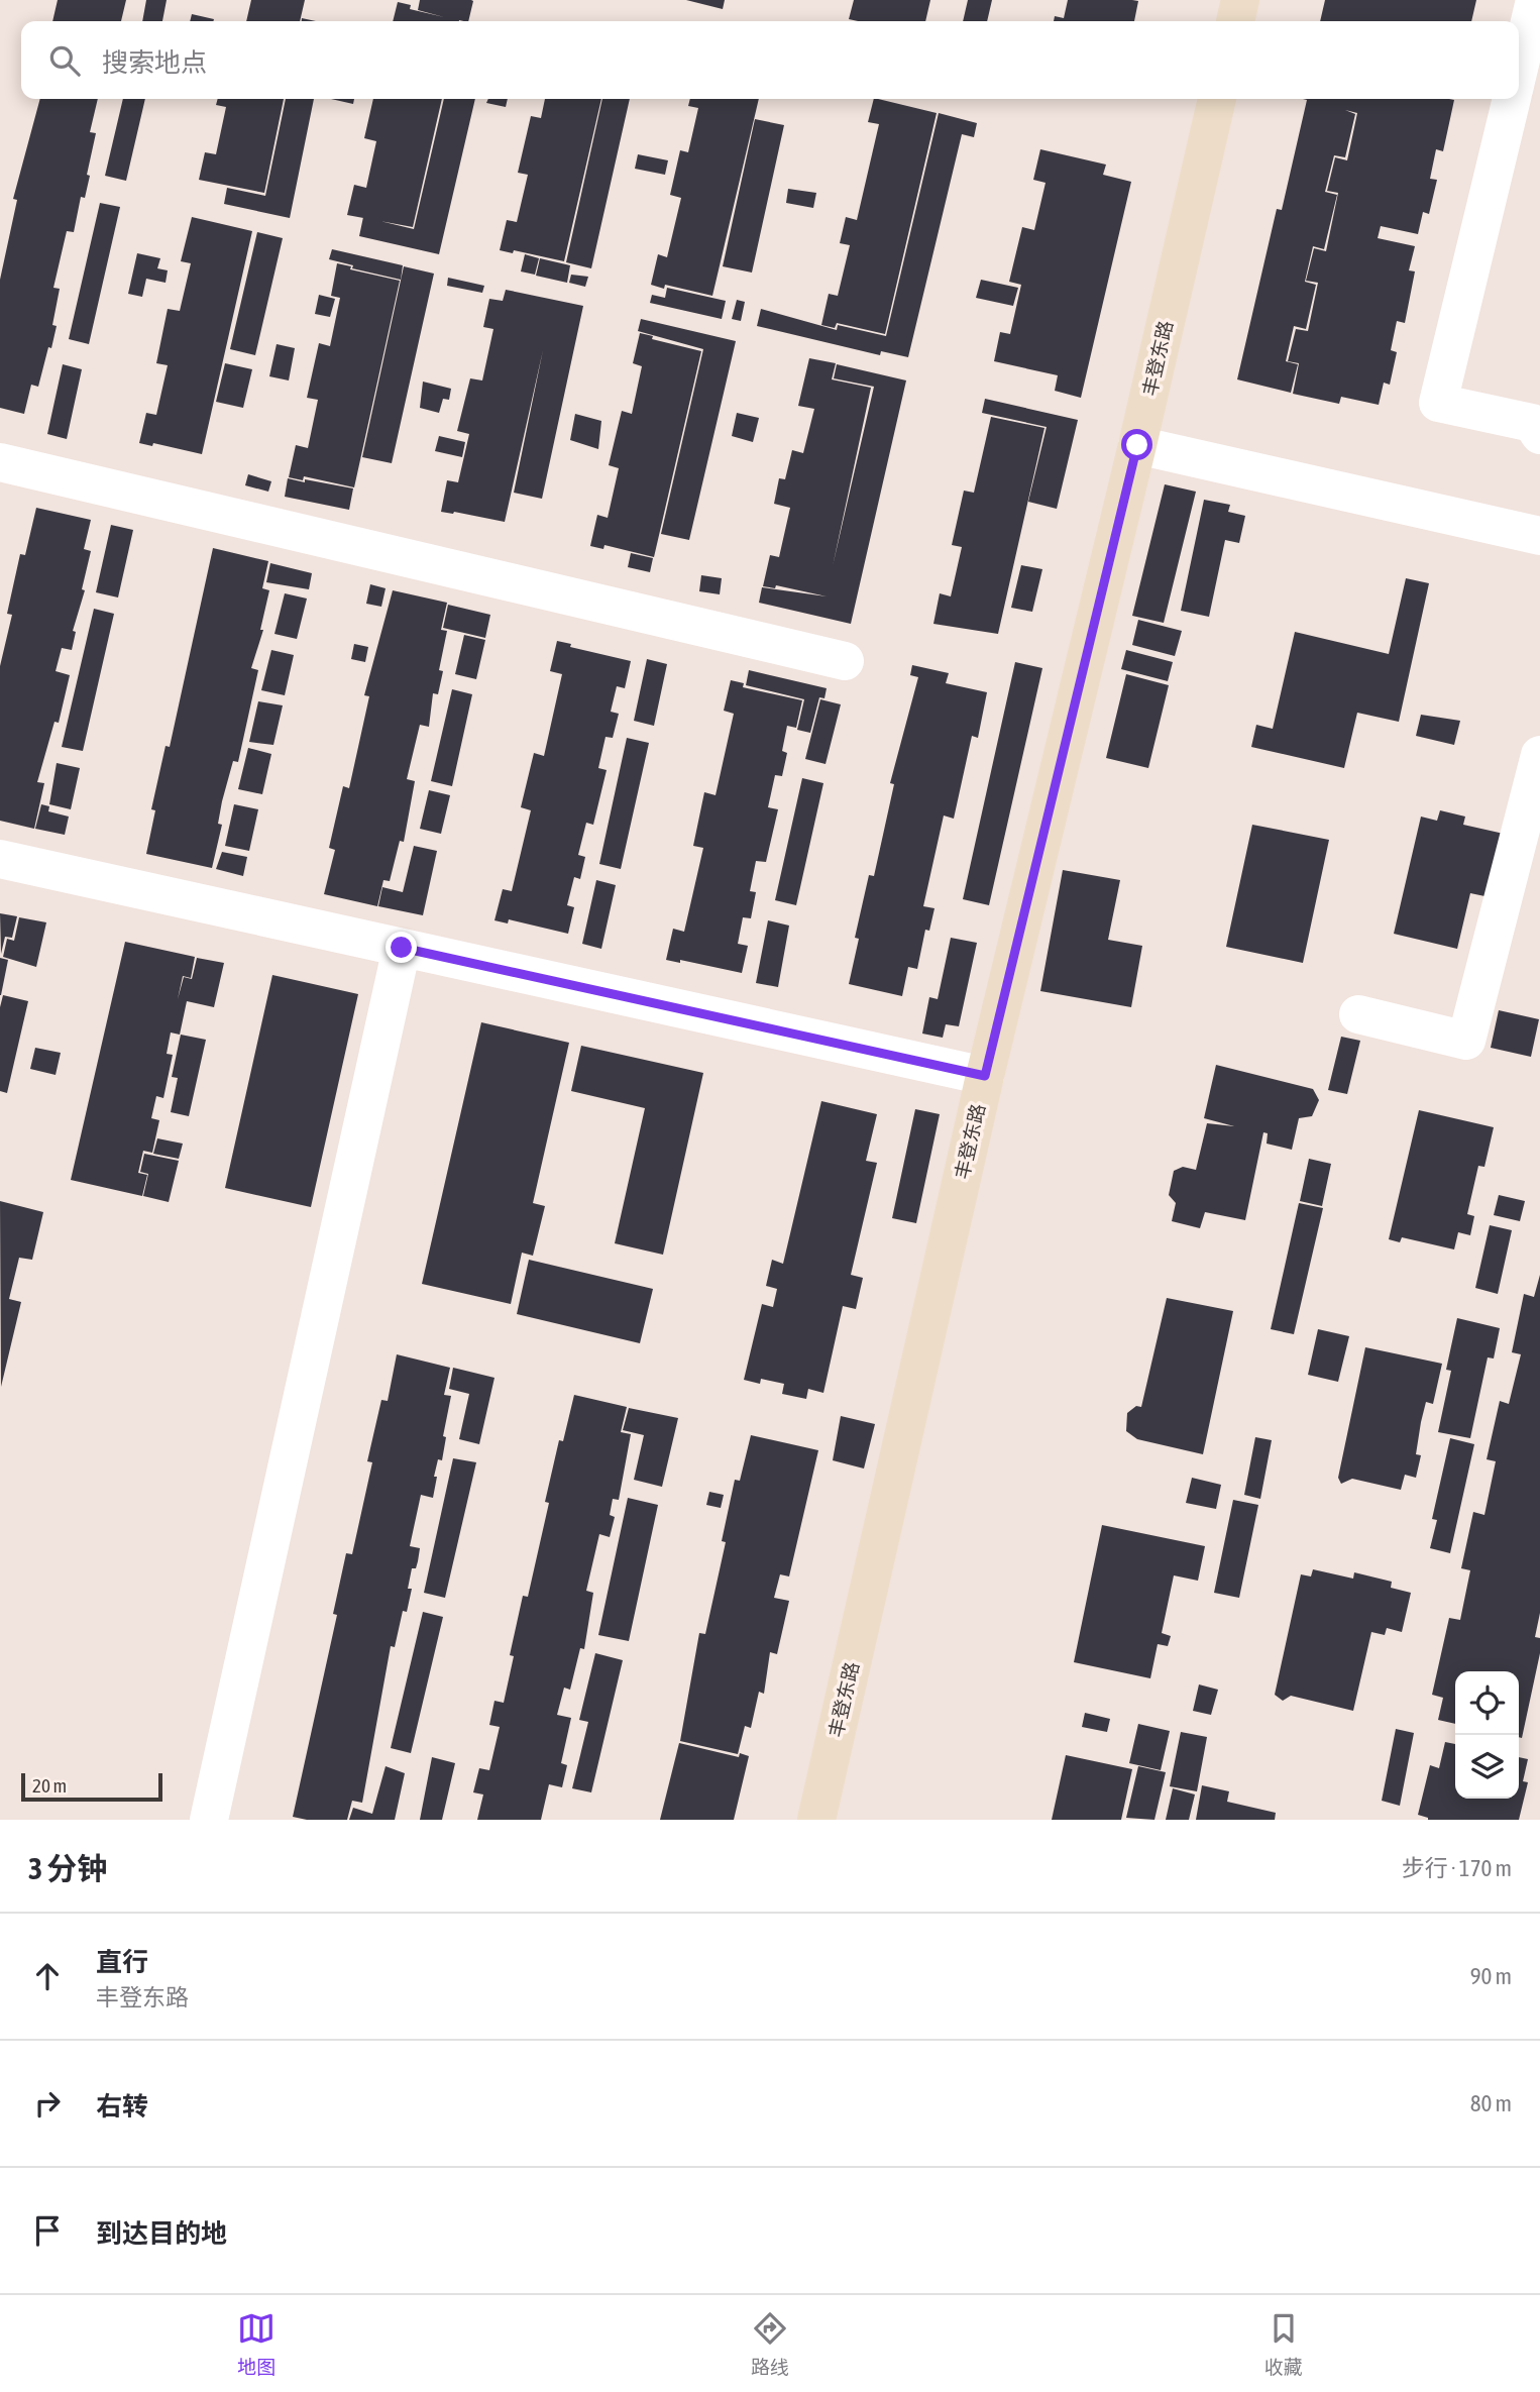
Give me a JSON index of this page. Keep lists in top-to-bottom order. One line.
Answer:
{"streets":{"street":["丰登东路"]},"scale_bar":"20 m","page":{"search":"搜索地点","scale":"20 m","heading":["3 分钟","步行 · 170 m"],"list":[["直行","丰登东路","90 m"],["右转","80 m"],"到达目的地"],"nav":["地图","路线","收藏"]}}
